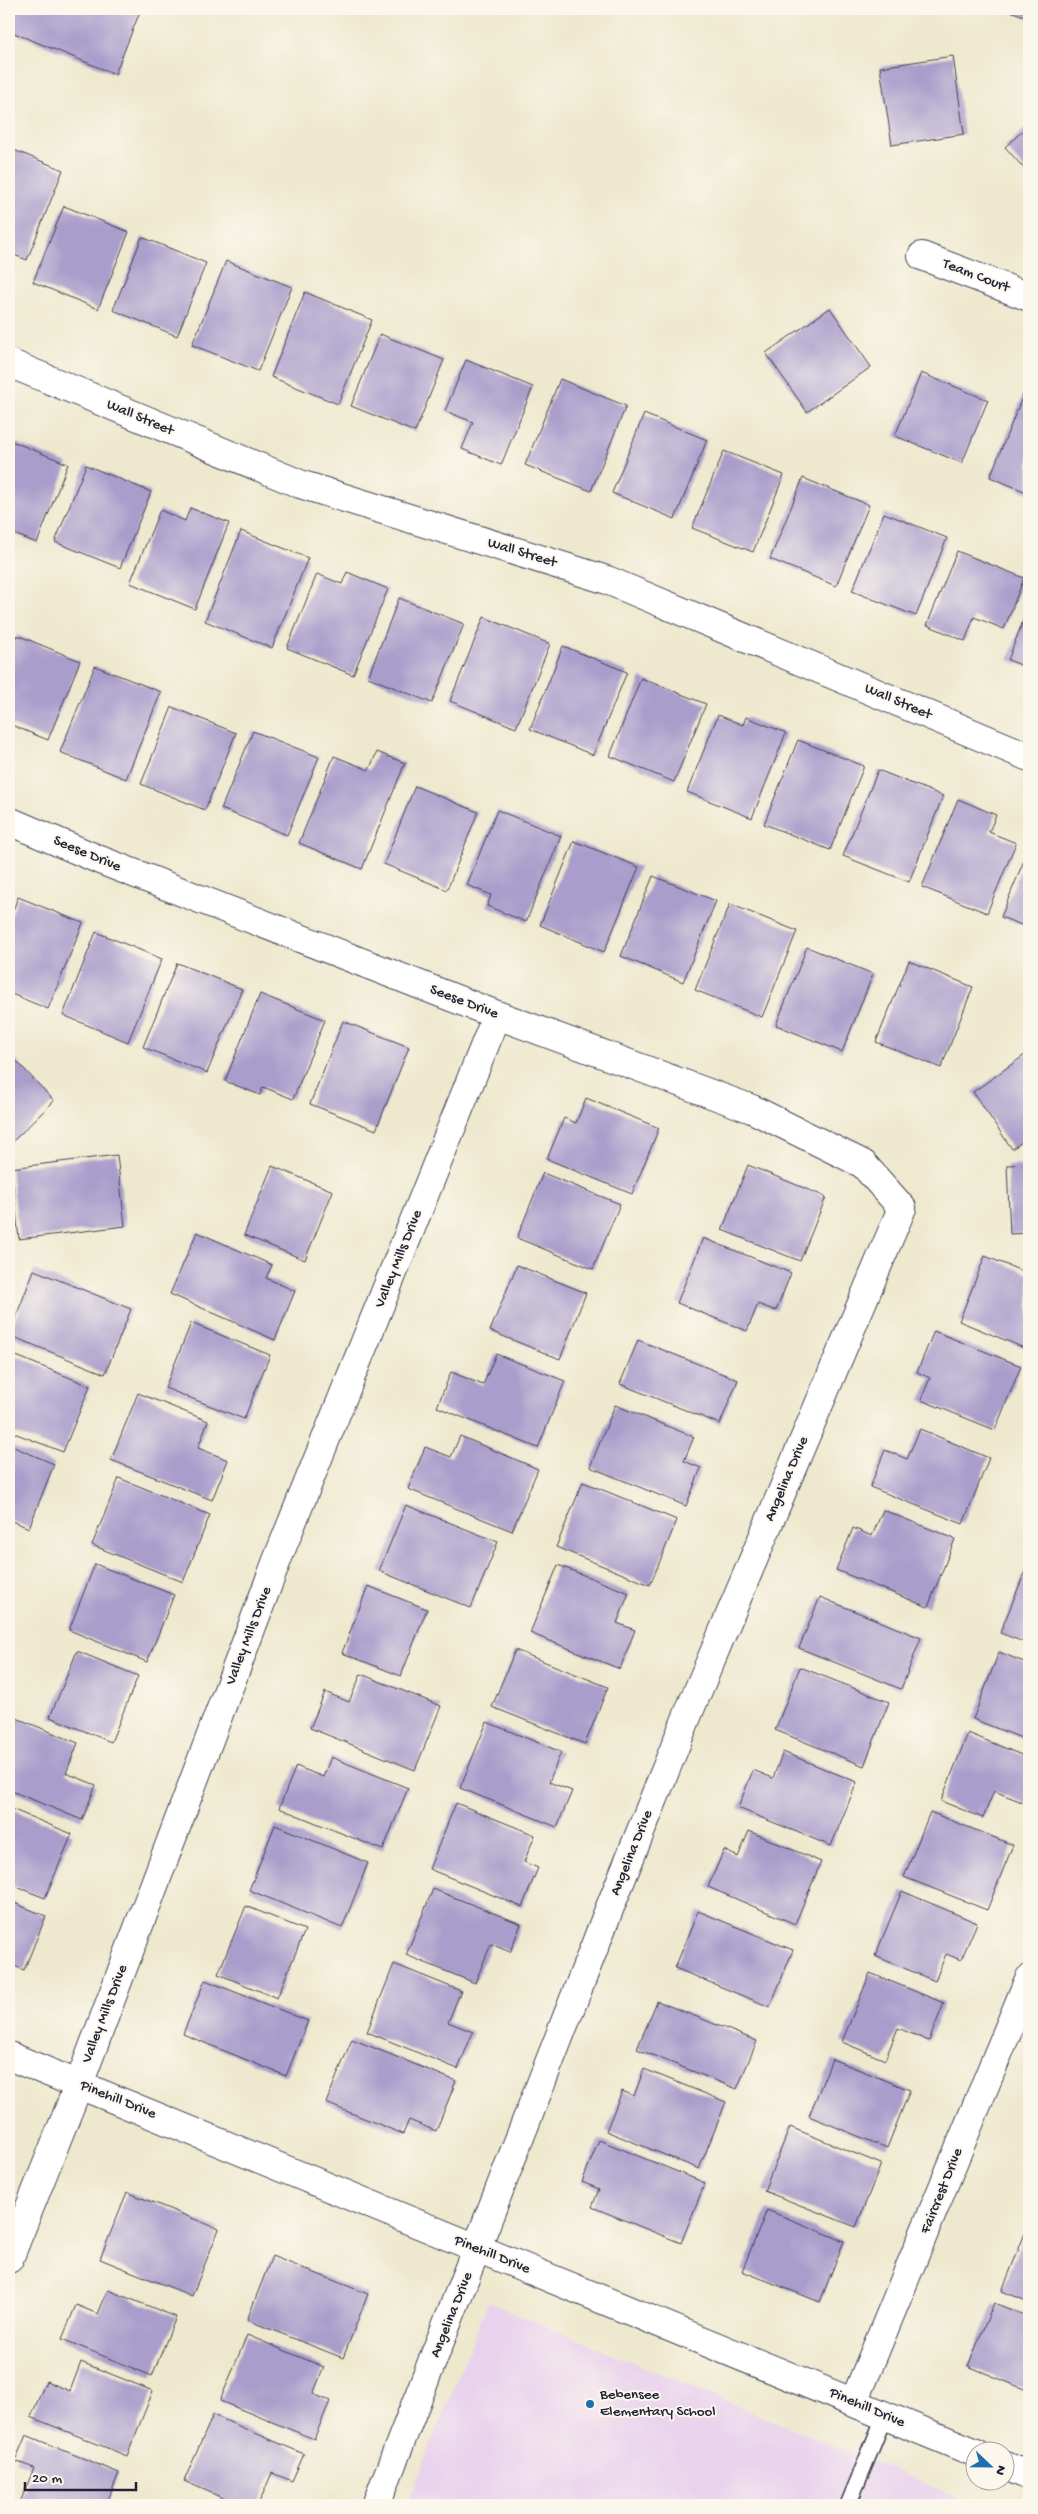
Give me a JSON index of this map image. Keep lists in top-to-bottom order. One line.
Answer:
{"streets":{"street":["Team Court","Wall Street","Seese Drive","Valley Mills Drive","Angelina Drive","Pinehill Drive","Faircrest Drive"]},"crossings":[["Seese Drive","Valley Mills Drive"],["Seese Drive","Angelina Drive"],["Valley Mills Drive","Pinehill Drive"],["Angelina Drive","Pinehill Drive"],["Pinehill Drive","Faircrest Drive"]],"places":["Bebensee Elementary School"],"scale_bar":"20 m","north":"right"}
